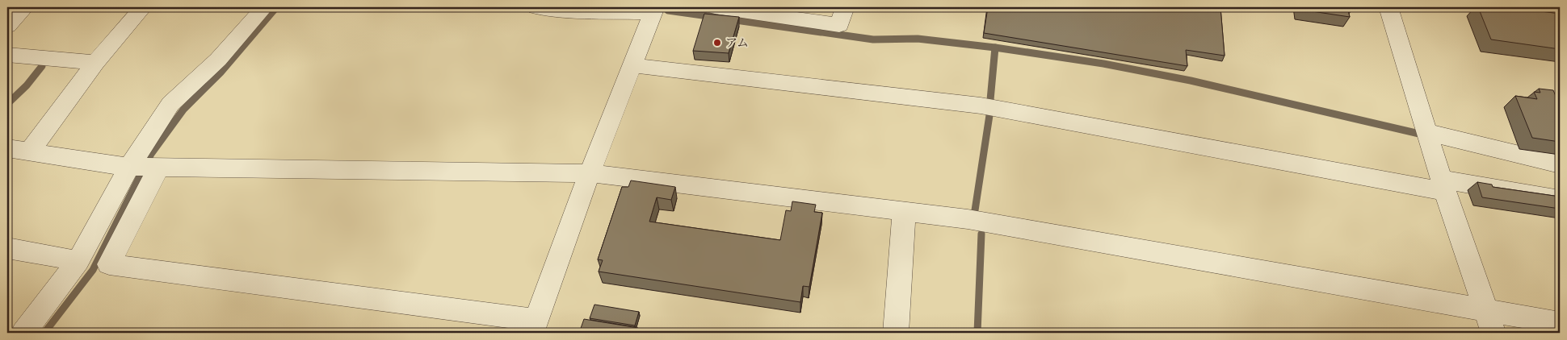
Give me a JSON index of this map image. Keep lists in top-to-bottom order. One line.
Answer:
{"places":["アム"]}
